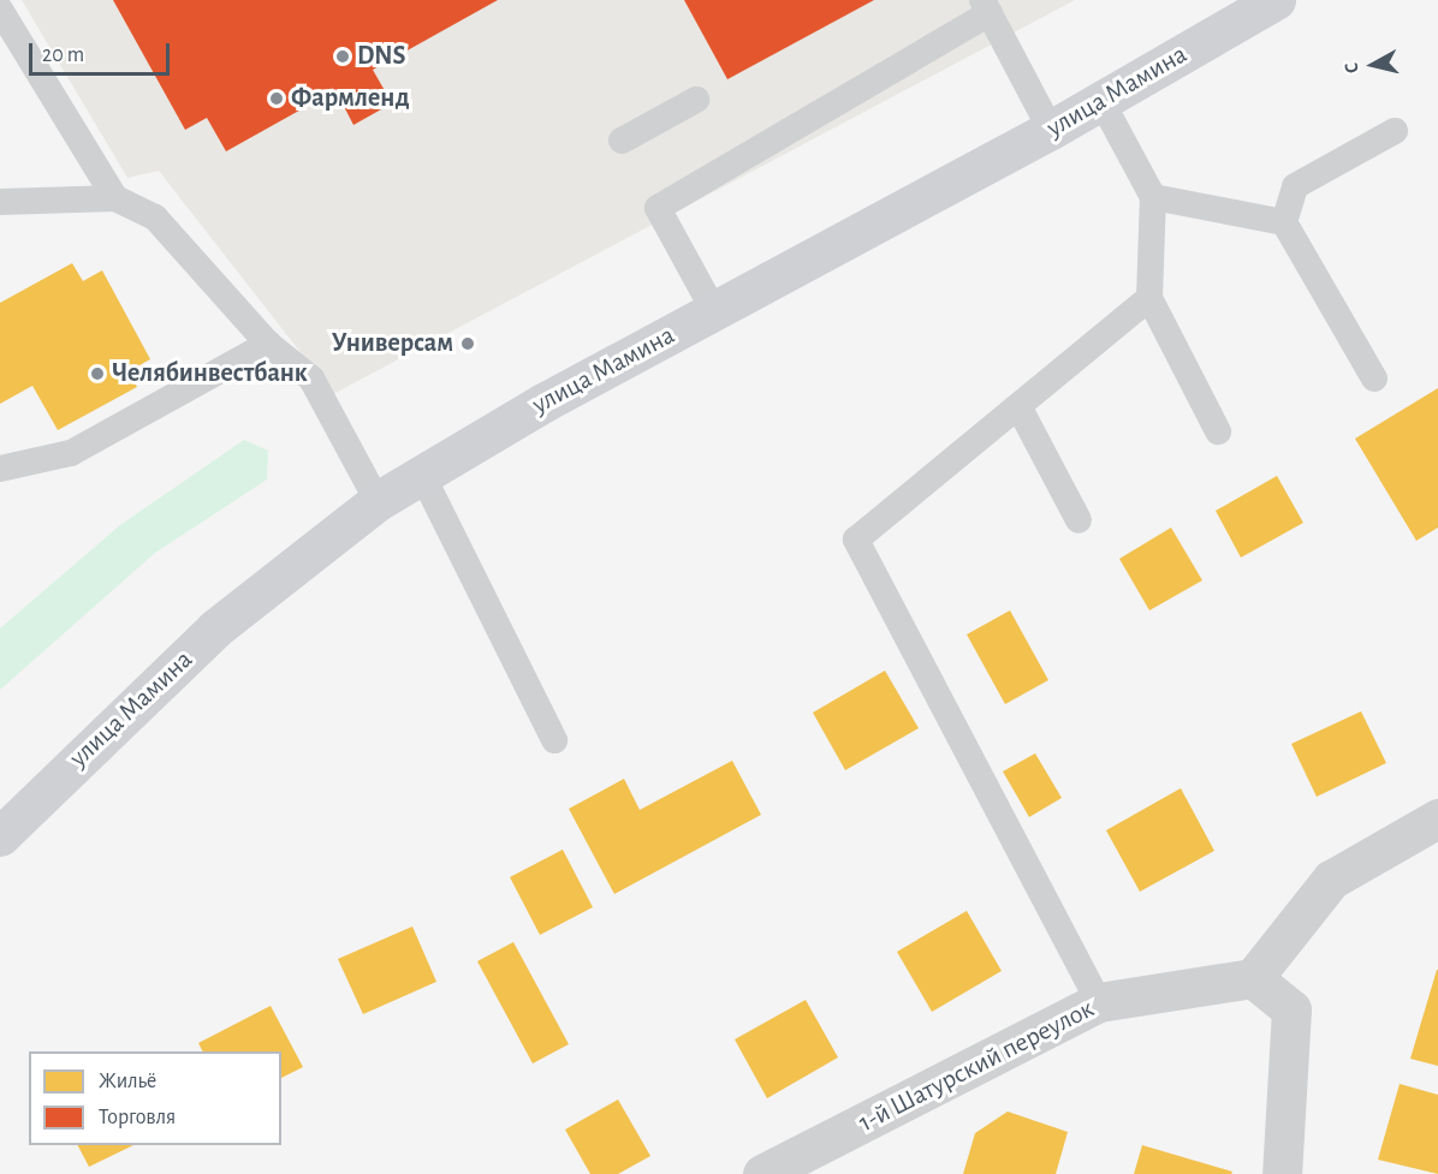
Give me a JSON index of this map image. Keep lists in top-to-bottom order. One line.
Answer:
{"streets":{"main road":["улица Мамина"],"street":["1-й Шатурский переулок"]},"places":["DNS","Фармленд","Универсам","Челябинвестбанк"],"legend":["Жильё","Торговля"],"scale_bar":"20 m","north":"left"}
